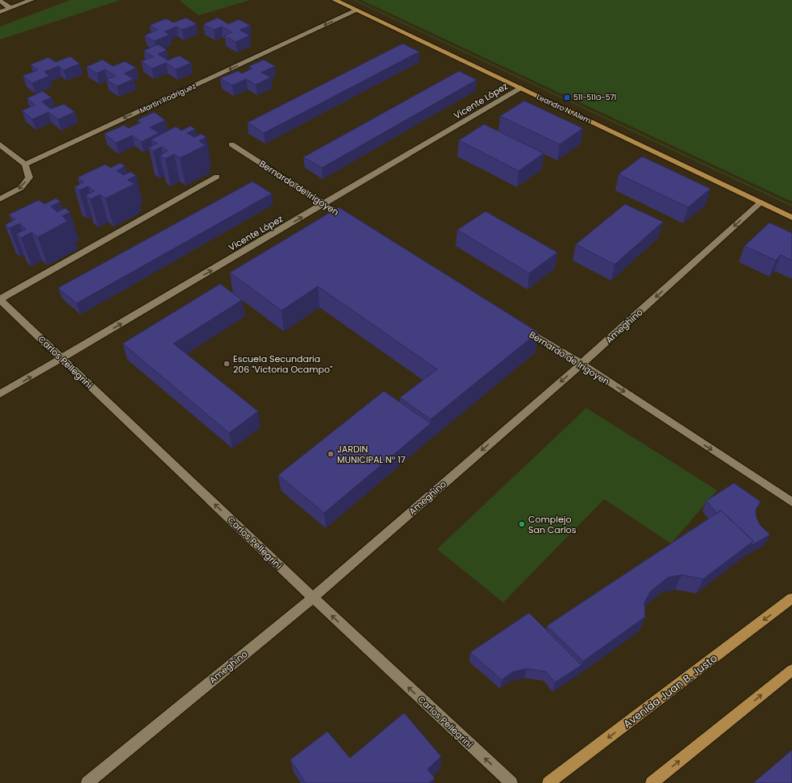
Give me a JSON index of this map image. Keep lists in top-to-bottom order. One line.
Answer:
{"streets":{"main road":["Leandro N. Alem","Avenida Juan B. Justo"],"street":["Martín Rodríguez","Vicente López","Bernardo de Irigoyen","Ameghino","Carlos Pellegrini"]},"crossings":[["Martín Rodríguez","Leandro N. Alem"],["Vicente López","Leandro N. Alem"],["Vicente López","Bernardo de Irigoyen"],["Vicente López","Carlos Pellegrini"],["Leandro N. Alem","Ameghino"],["Bernardo de Irigoyen","Ameghino"],["Ameghino","Carlos Pellegrini"]],"one_way":["Martín Rodríguez","Bernardo de Irigoyen","Ameghino","Carlos Pellegrini"],"places":{"transit":["511-511G-571"],"other":["Escuela Secundaria 206 \"Victoria Ocampo\"","JARDIN MUNICIPAL N° 17","Complejo San Carlos"]}}
